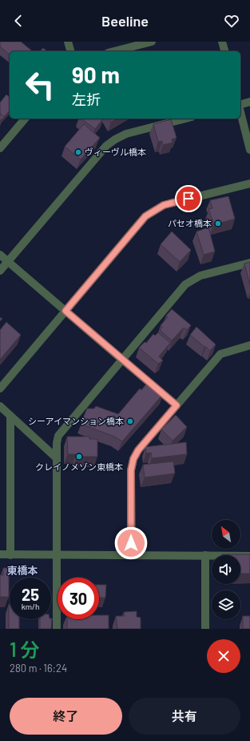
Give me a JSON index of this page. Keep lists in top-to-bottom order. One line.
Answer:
{"districts":["東橋本"],"places":["ヴィーヴル橋本","パセオ橋本","シーアイマンション橋本","クレイノメゾン東橋本"],"north":"top left","page":{"header":"Beeline","turn":["90 m","左折"],"speed":"25 km/h","limit":"30","heading":["1 分","280 m · 16:24"],"buttons":["終了","共有"]}}
